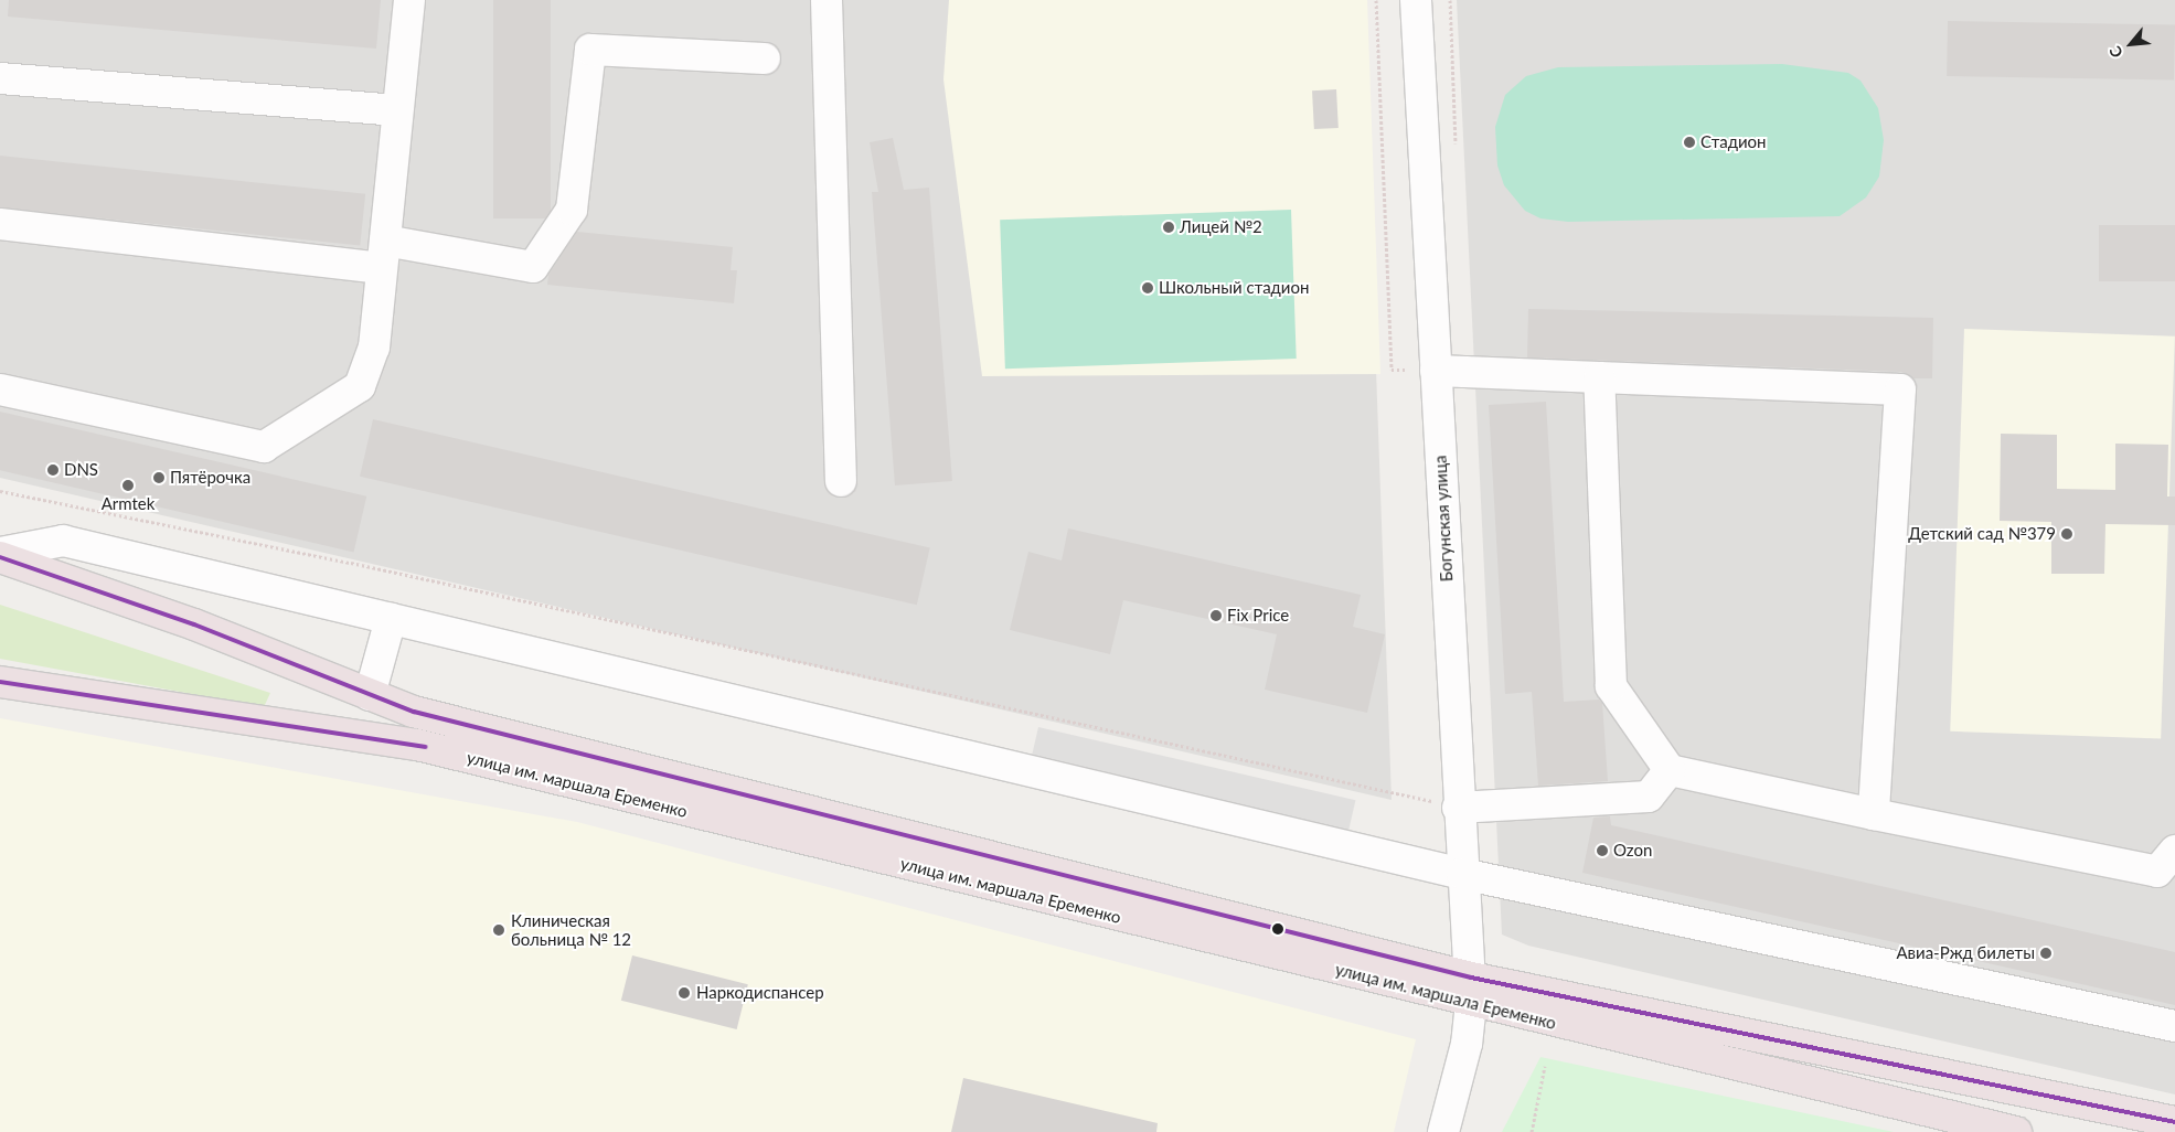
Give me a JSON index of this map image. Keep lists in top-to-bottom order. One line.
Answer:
{"streets":{"highway":["улица им. маршала Еременко"],"street":["Богунская улица"]},"crossings":[["Богунская улица","улица им. маршала Еременко"]],"places":["Стадион","Лицей №2","Школьный стадион","DNS","Пятёрочка","Armtek","Детский сад №379","Fix Price","Ozon","Клиническая больница № 12","Авиа-Ржд билеты","Наркодиспансер"],"north":"bottom left"}
